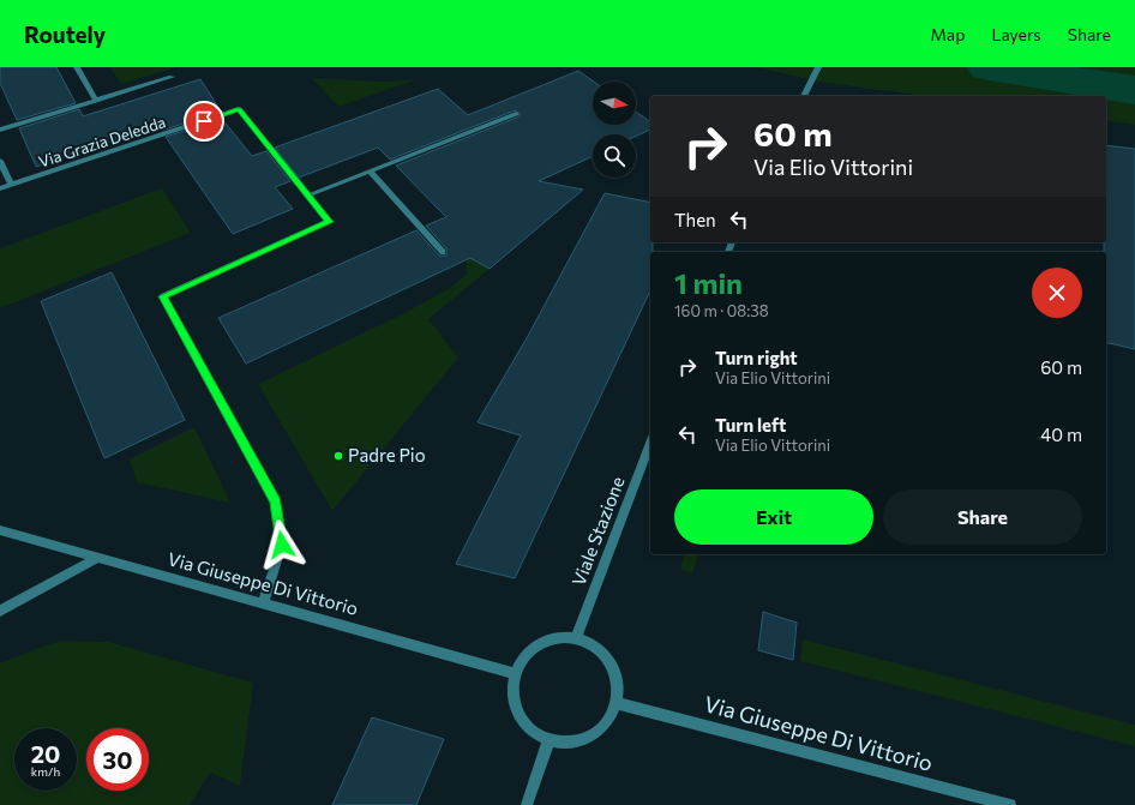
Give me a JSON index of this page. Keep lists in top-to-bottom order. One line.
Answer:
{"streets":{"street":["Via Grazia Deledda","Viale Stazione","Via Giuseppe Di Vittorio"]},"crossings":[["Viale Stazione","Via Giuseppe Di Vittorio"]],"places":["Padre Pio"],"north":"right","page":{"header":"Routely","nav":["Map","Layers","Share"],"turn":["60 m","Via Elio Vittorini"],"then":"Then","heading":["1 min","160 m · 08:38"],"list":[{"name":"Turn right","note":"Via Elio Vittorini","value":"60 m"},{"name":"Turn left","note":"Via Elio Vittorini","value":"40 m"}],"buttons":["Exit","Share"],"speed":"20 km/h","limit":"30"}}
